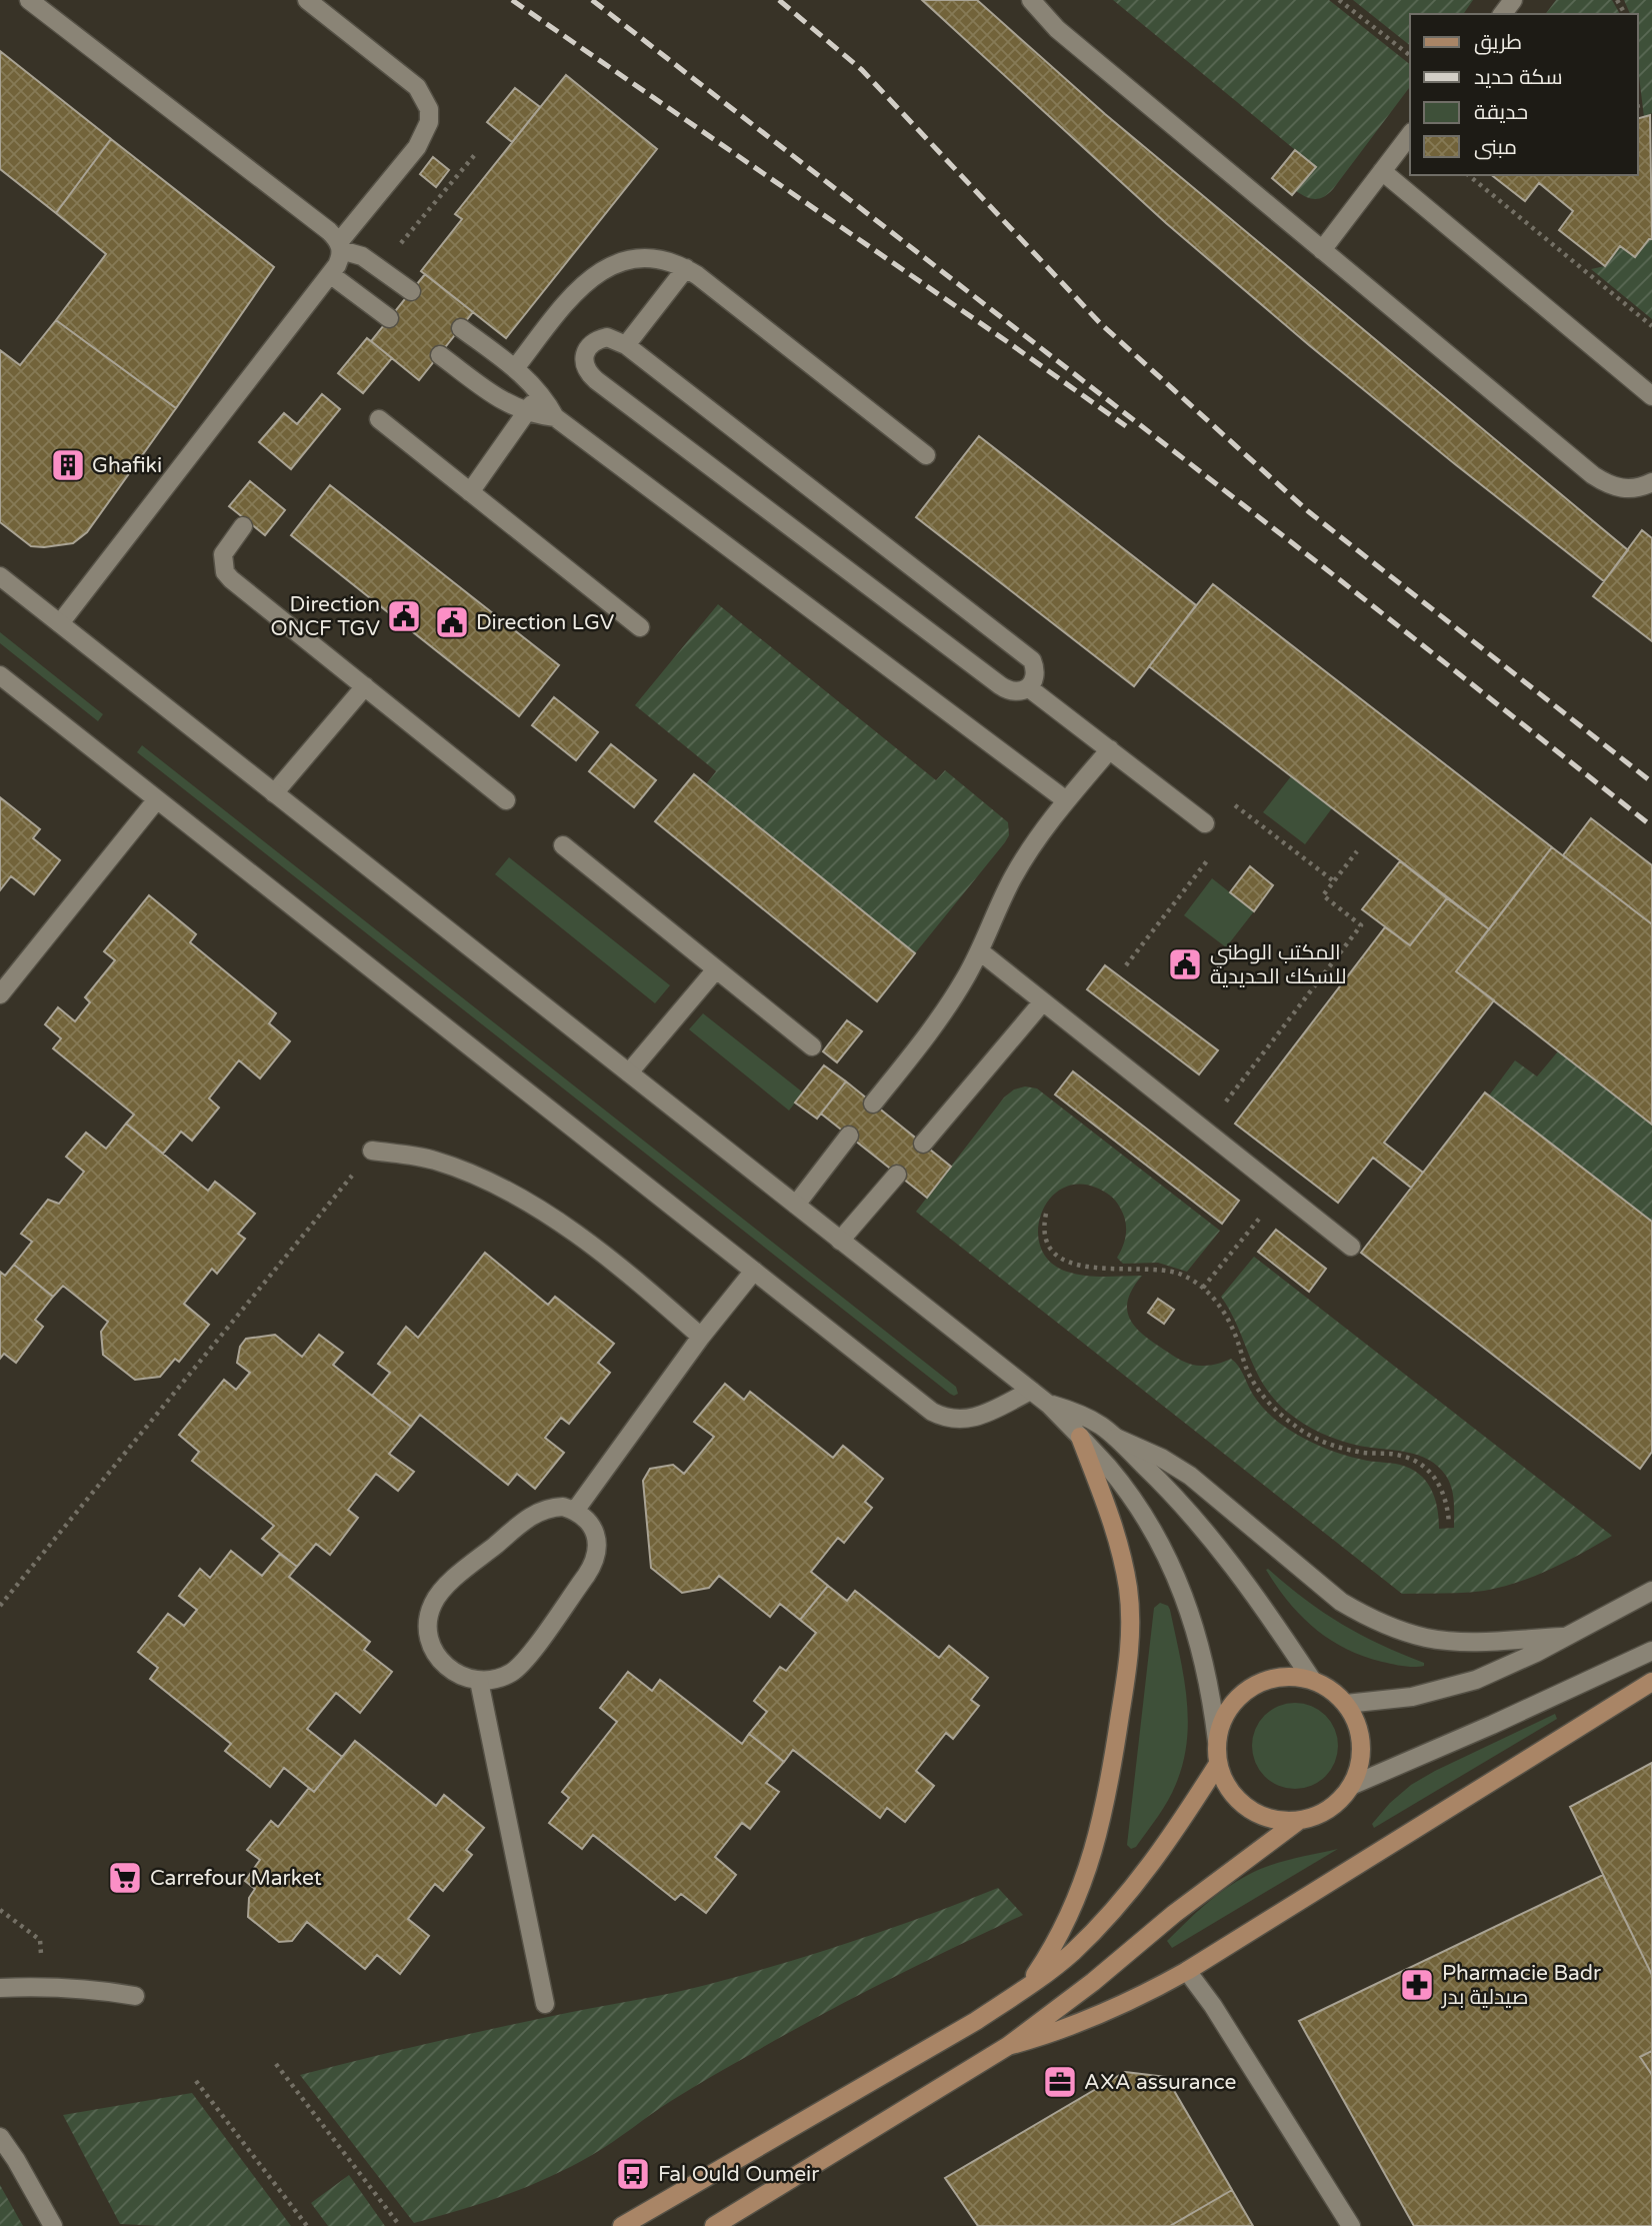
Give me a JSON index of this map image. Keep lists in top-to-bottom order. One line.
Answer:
{"places":{"building":["Ghafiki"],"public building":["Direction ONCF TGV","Direction LGV","المكتب الوطني للسكك الحديدية"],"supermarket":["Carrefour Market"],"pharmacy":["Pharmacie Badr صيدلية بدر"],"office":["AXA assurance"],"bus stop":["Fal Ould Oumeir"]},"legend":["طريق","سكة حديد","حديقة","مبنى"]}
